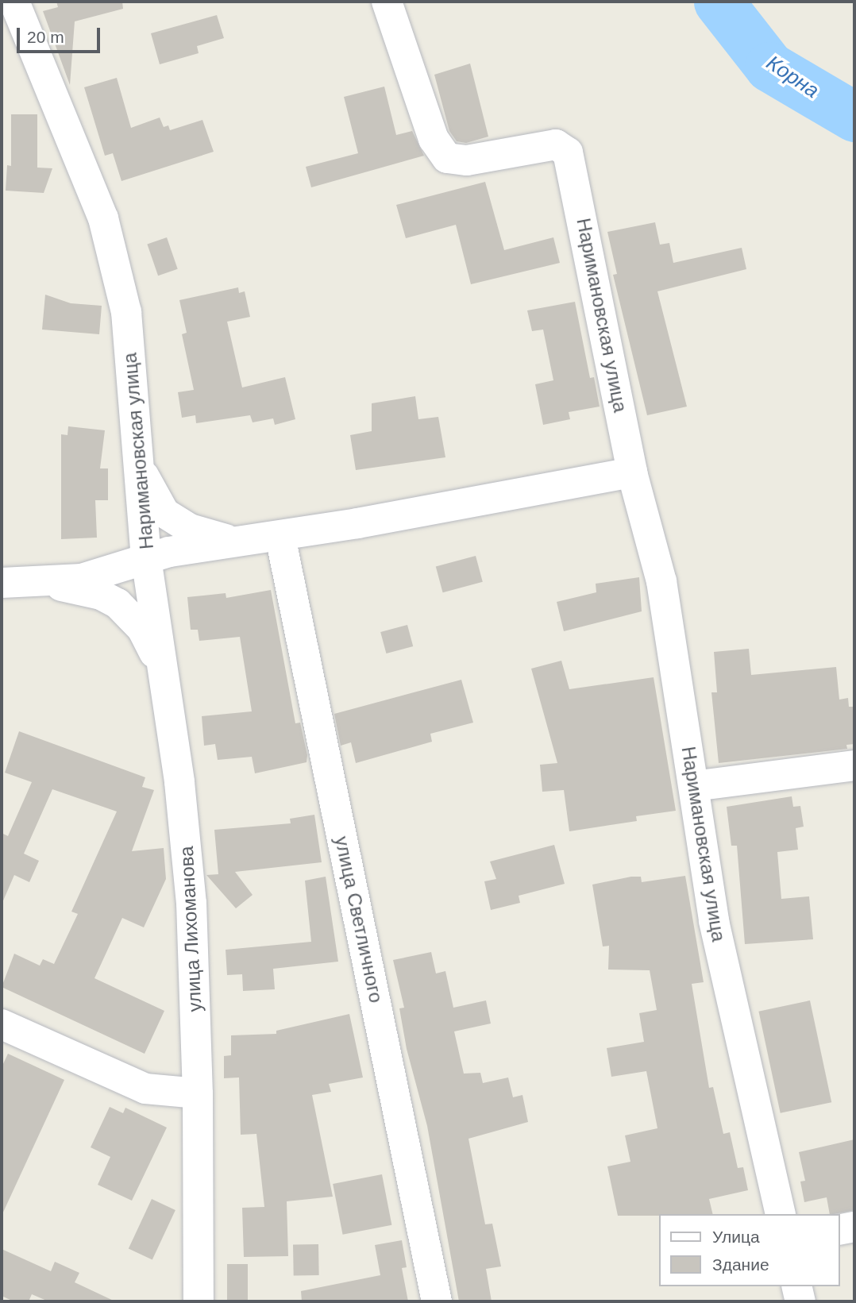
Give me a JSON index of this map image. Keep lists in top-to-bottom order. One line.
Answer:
{"streets":{"street":["Наримановская улица","улица Светличного","улица Лихоманова"]},"crossings":[["Наримановская улица","улица Светличного"],["Наримановская улица","улица Лихоманова"]],"water":["Корна"],"legend":["Улица","Здание"],"scale_bar":"20 m"}
